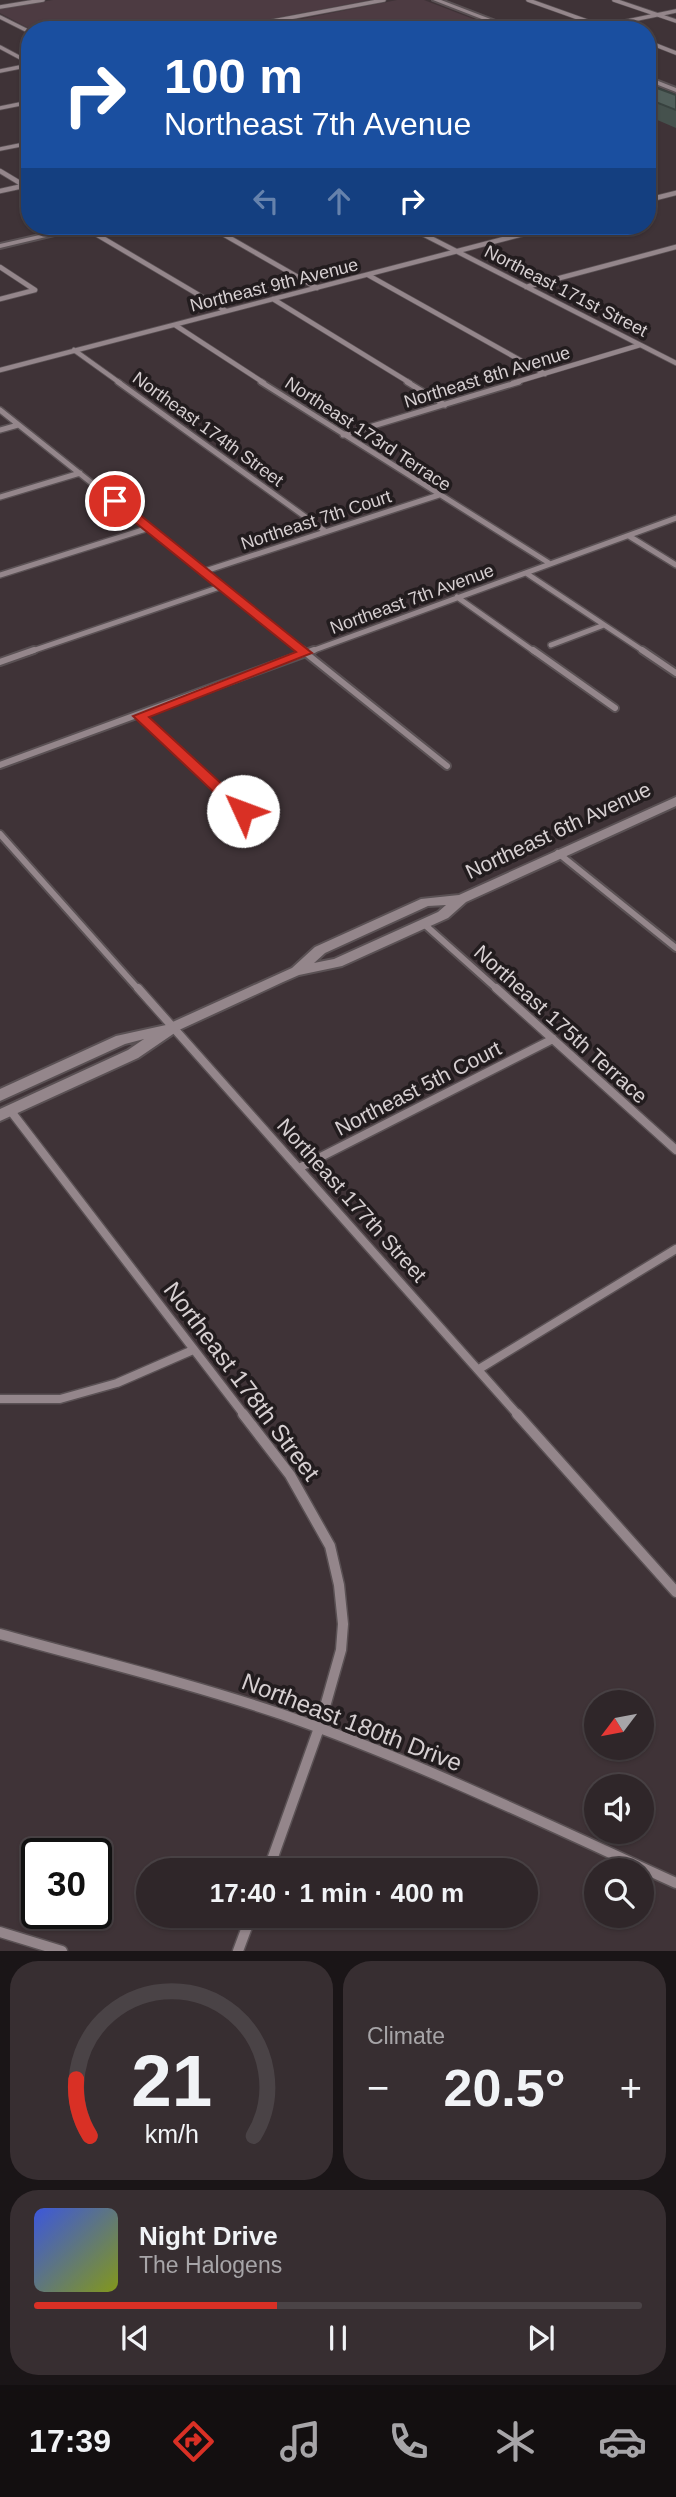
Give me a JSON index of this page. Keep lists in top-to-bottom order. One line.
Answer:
{"streets":{"main road":["Northeast 6th Avenue"],"street":["Northeast 9th Avenue","Northeast 171st Street","Northeast 8th Avenue","Northeast 174th Street","Northeast 173rd Terrace","Northeast 7th Court","Northeast 7th Avenue","Northeast 175th Terrace","Northeast 5th Court","Northeast 177th Street","Northeast 178th Street","Northeast 180th Drive"]},"crossings":[["Northeast 9th Avenue","Northeast 171st Street"],["Northeast 9th Avenue","Northeast 174th Street"],["Northeast 9th Avenue","Northeast 173rd Terrace"],["Northeast 171st Street","Northeast 8th Avenue"],["Northeast 8th Avenue","Northeast 173rd Terrace"],["Northeast 174th Street","Northeast 7th Court"],["Northeast 173rd Terrace","Northeast 7th Court"],["Northeast 173rd Terrace","Northeast 7th Avenue"],["Northeast 6th Avenue","Northeast 175th Terrace"],["Northeast 6th Avenue","Northeast 177th Street"],["Northeast 6th Avenue","Northeast 178th Street"],["Northeast 175th Terrace","Northeast 5th Court"],["Northeast 5th Court","Northeast 177th Street"],["Northeast 178th Street","Northeast 180th Drive"]],"north":"bottom left","page":{"turn":["100 m","Northeast 7th Avenue"],"limit":"30","trip":"17:40 · 1 min · 400 m","tile":"Climate","heat":["−","20.5°","+"],"song":["Night Drive","The Halogens"],"tabs":"17:39","gauge":["21","km/h"]}}
